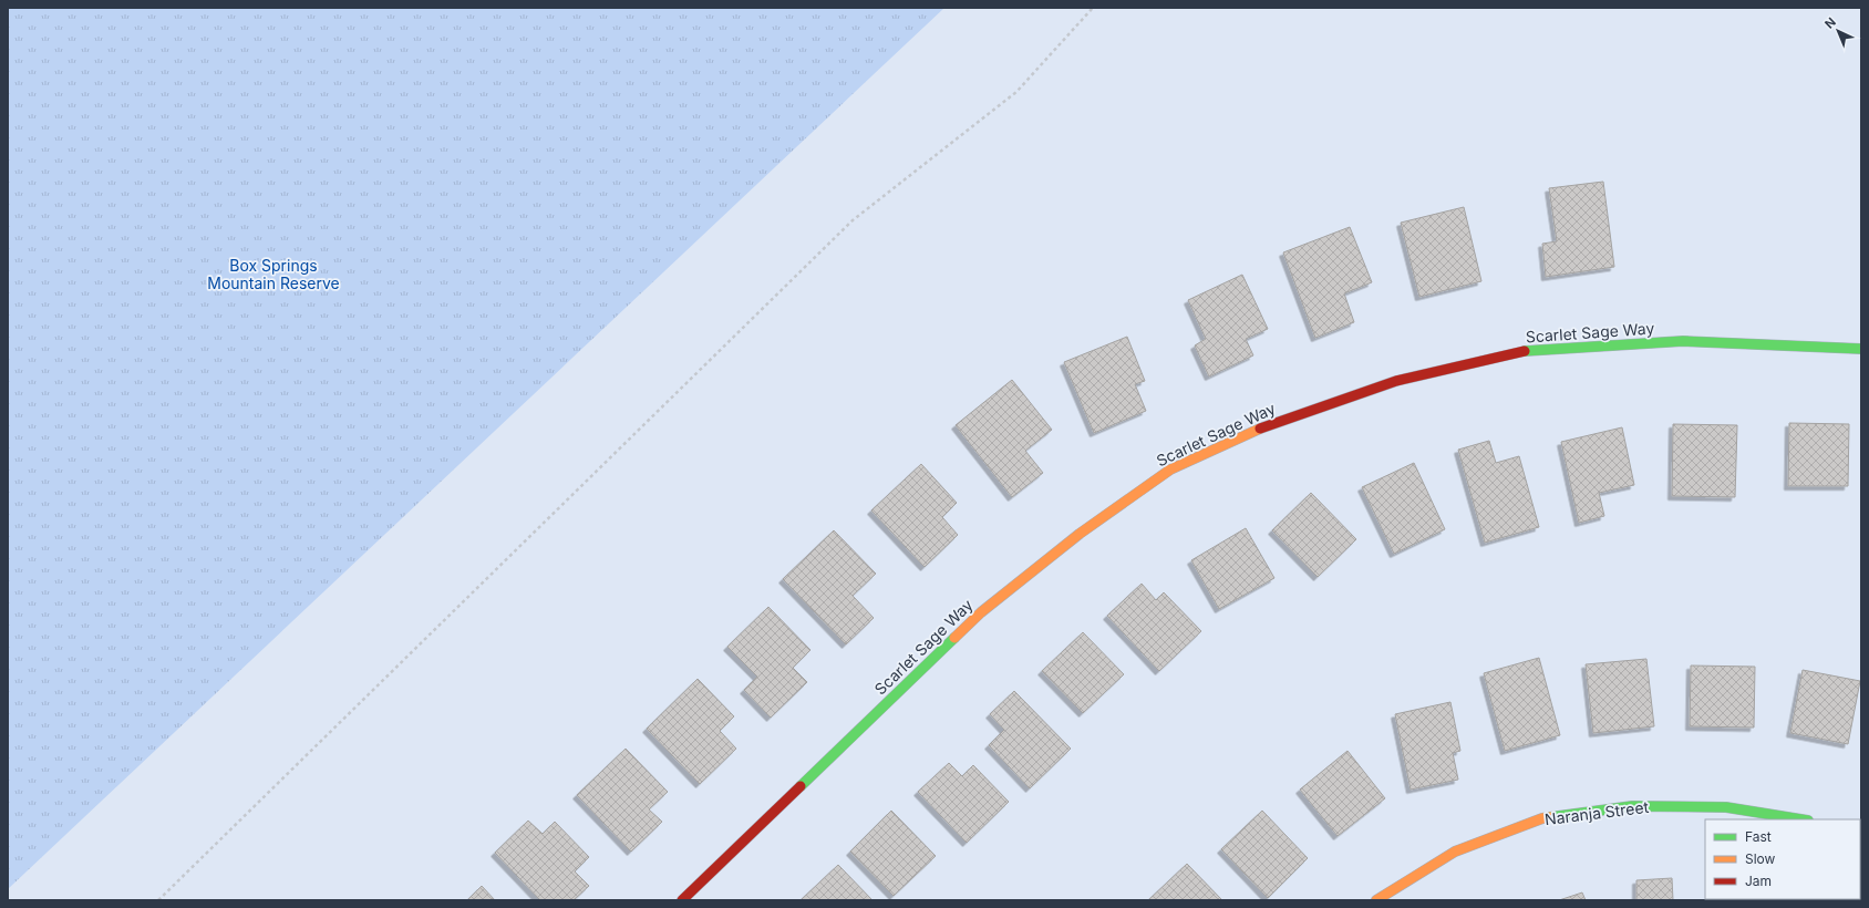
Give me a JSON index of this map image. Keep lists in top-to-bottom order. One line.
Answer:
{"streets":{"street":["Scarlet Sage Way","Naranja Street"]},"parks":["Box Springs Mountain Reserve"],"legend":["Fast","Slow","Jam"],"north":"top left"}
